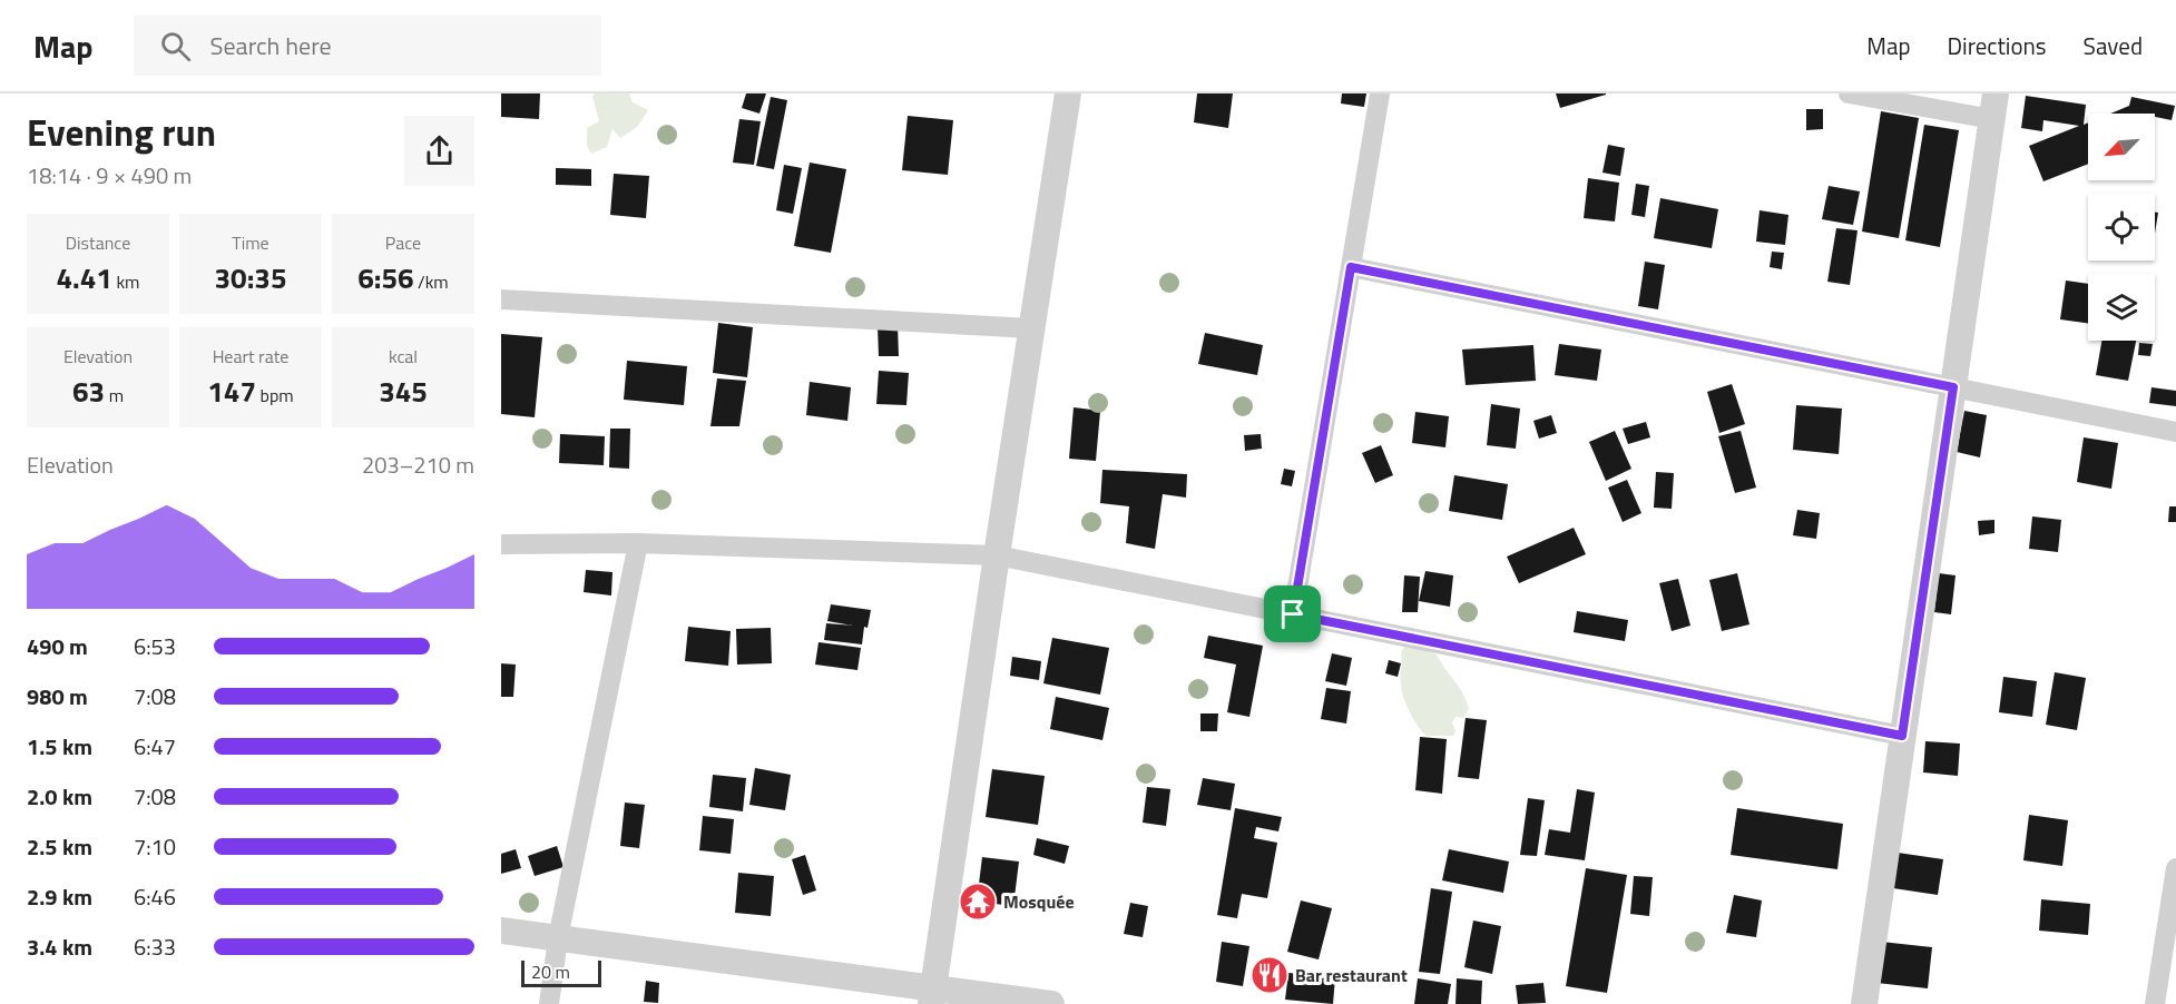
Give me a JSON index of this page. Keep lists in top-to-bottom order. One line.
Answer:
{"places":{"temple":["Mosquée"],"restaurant":["Bar restaurant"]},"scale_bar":"20 m","north":"bottom left","page":{"header":"Map","search":"Search here","nav":["Map","Directions","Saved"],"heading":["Evening run","18:14 · 9 × 490 m"],"stats":[["Distance","4.41 km"],["Time","30:35"],["Pace","6:56 /km"],["Elevation","63 m"],["Heart rate","147 bpm"],["kcal","345"]],"chart":["Elevation","203–210 m"],"list":[{"name":"490 m","note":"6:53"},{"name":"980 m","note":"7:08"},{"name":"1.5 km","note":"6:47"},{"name":"2.0 km","note":"7:08"},{"name":"2.5 km","note":"7:10"},{"name":"2.9 km","note":"6:46"},{"name":"3.4 km","note":"6:33"}],"scale":"20 m"}}
